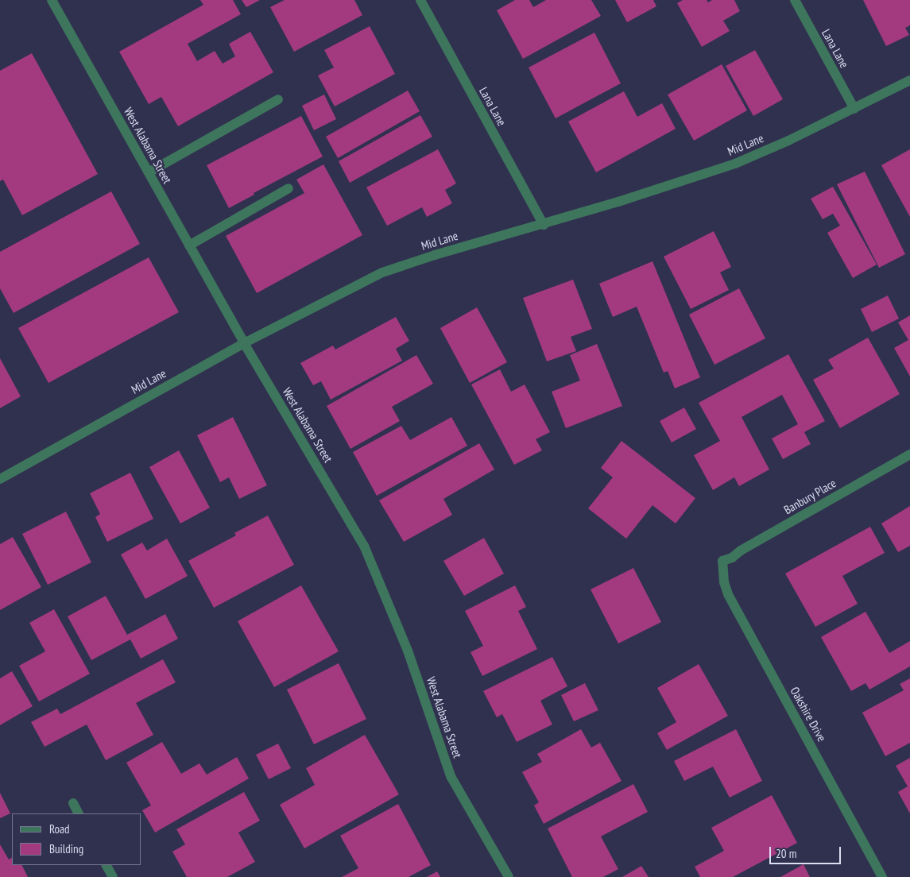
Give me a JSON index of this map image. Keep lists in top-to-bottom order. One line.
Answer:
{"streets":{"street":["Lana Lane","Mid Lane","West Alabama Street","Banbury Place","Oakshire Drive"]},"crossings":[["Lana Lane","Mid Lane"],["Mid Lane","West Alabama Street"],["Banbury Place","Oakshire Drive"]],"legend":["Road","Building"],"scale_bar":"20 m"}
